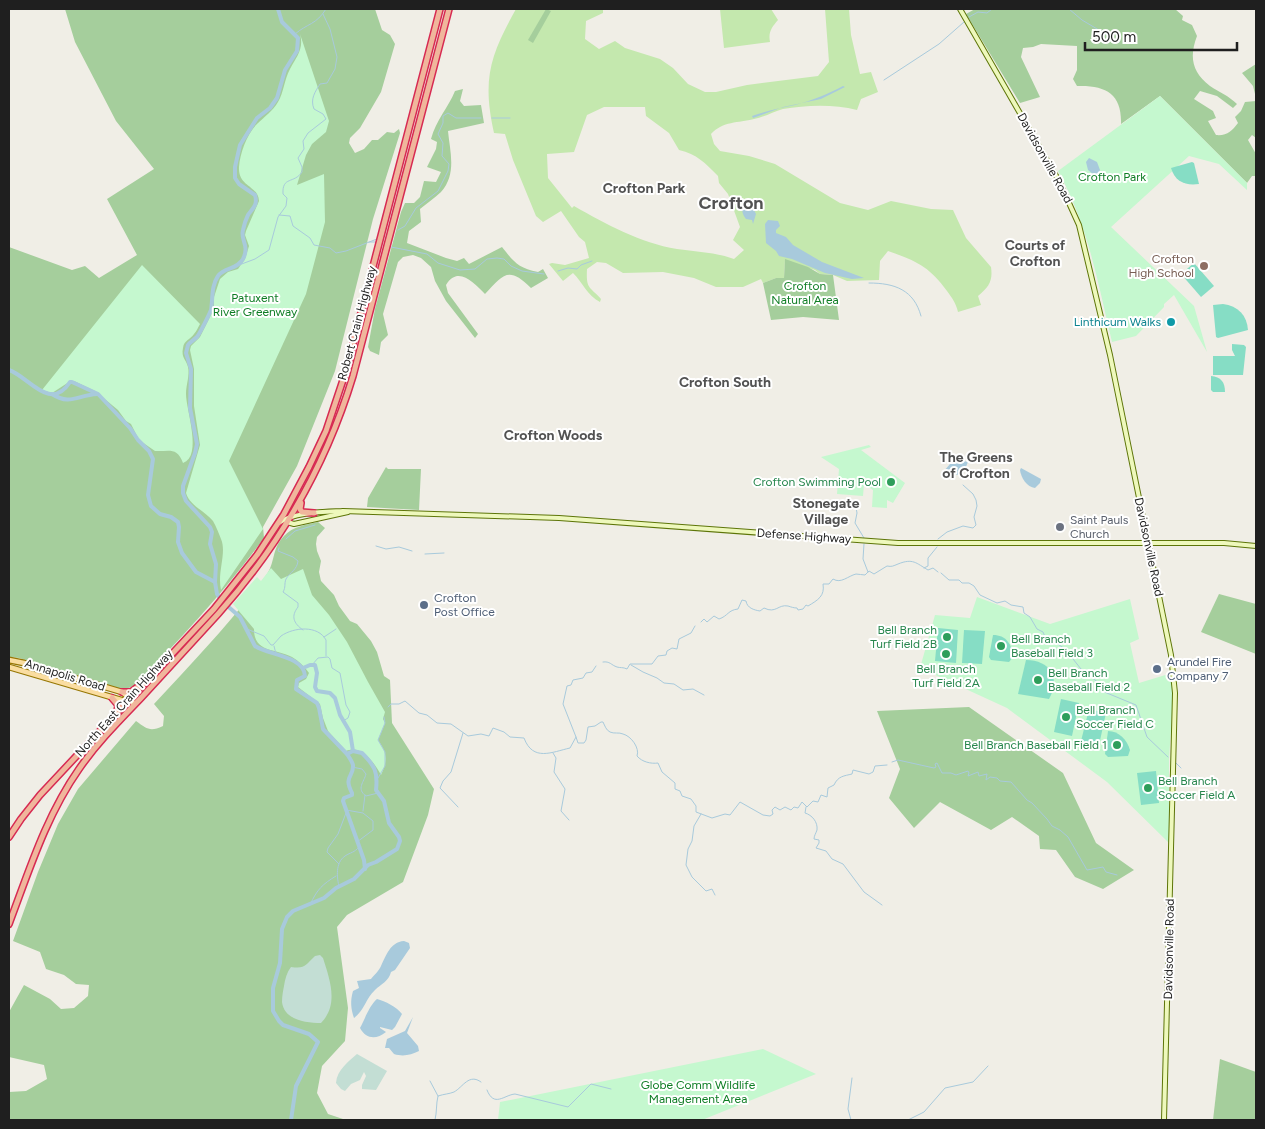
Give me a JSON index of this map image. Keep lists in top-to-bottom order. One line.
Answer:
{"streets":{"highway":["Robert Crain Highway","North East Crain Highway"],"main road":["Davidsonville Road","Defense Highway","Annapolis Road"]},"crossings":[["Davidsonville Road","Defense Highway"],["Robert Crain Highway","Defense Highway"],["Robert Crain Highway","North East Crain Highway"],["Annapolis Road","North East Crain Highway"]],"districts":["Crofton Park","Crofton","Courts of Crofton","Crofton South","Crofton Woods","The Greens of Crofton","Stonegate Village"],"parks":["Crofton Park","Crofton Natural Area","Patuxent River Greenway","Globe Comm Wildlife Management Area"],"places":["Crofton High School","Linthicum Walks","Crofton Swimming Pool","Saint Pauls Church","Crofton Post Office","Bell Branch Turf Field 2B","Bell Branch Baseball Field 3","Bell Branch Turf Field 2A","Arundel Fire Company 7","Bell Branch Baseball Field 2","Bell Branch Soccer Field C","Bell Branch Baseball Field 1","Bell Branch Soccer Field A"],"scale_bar":"500 m"}
